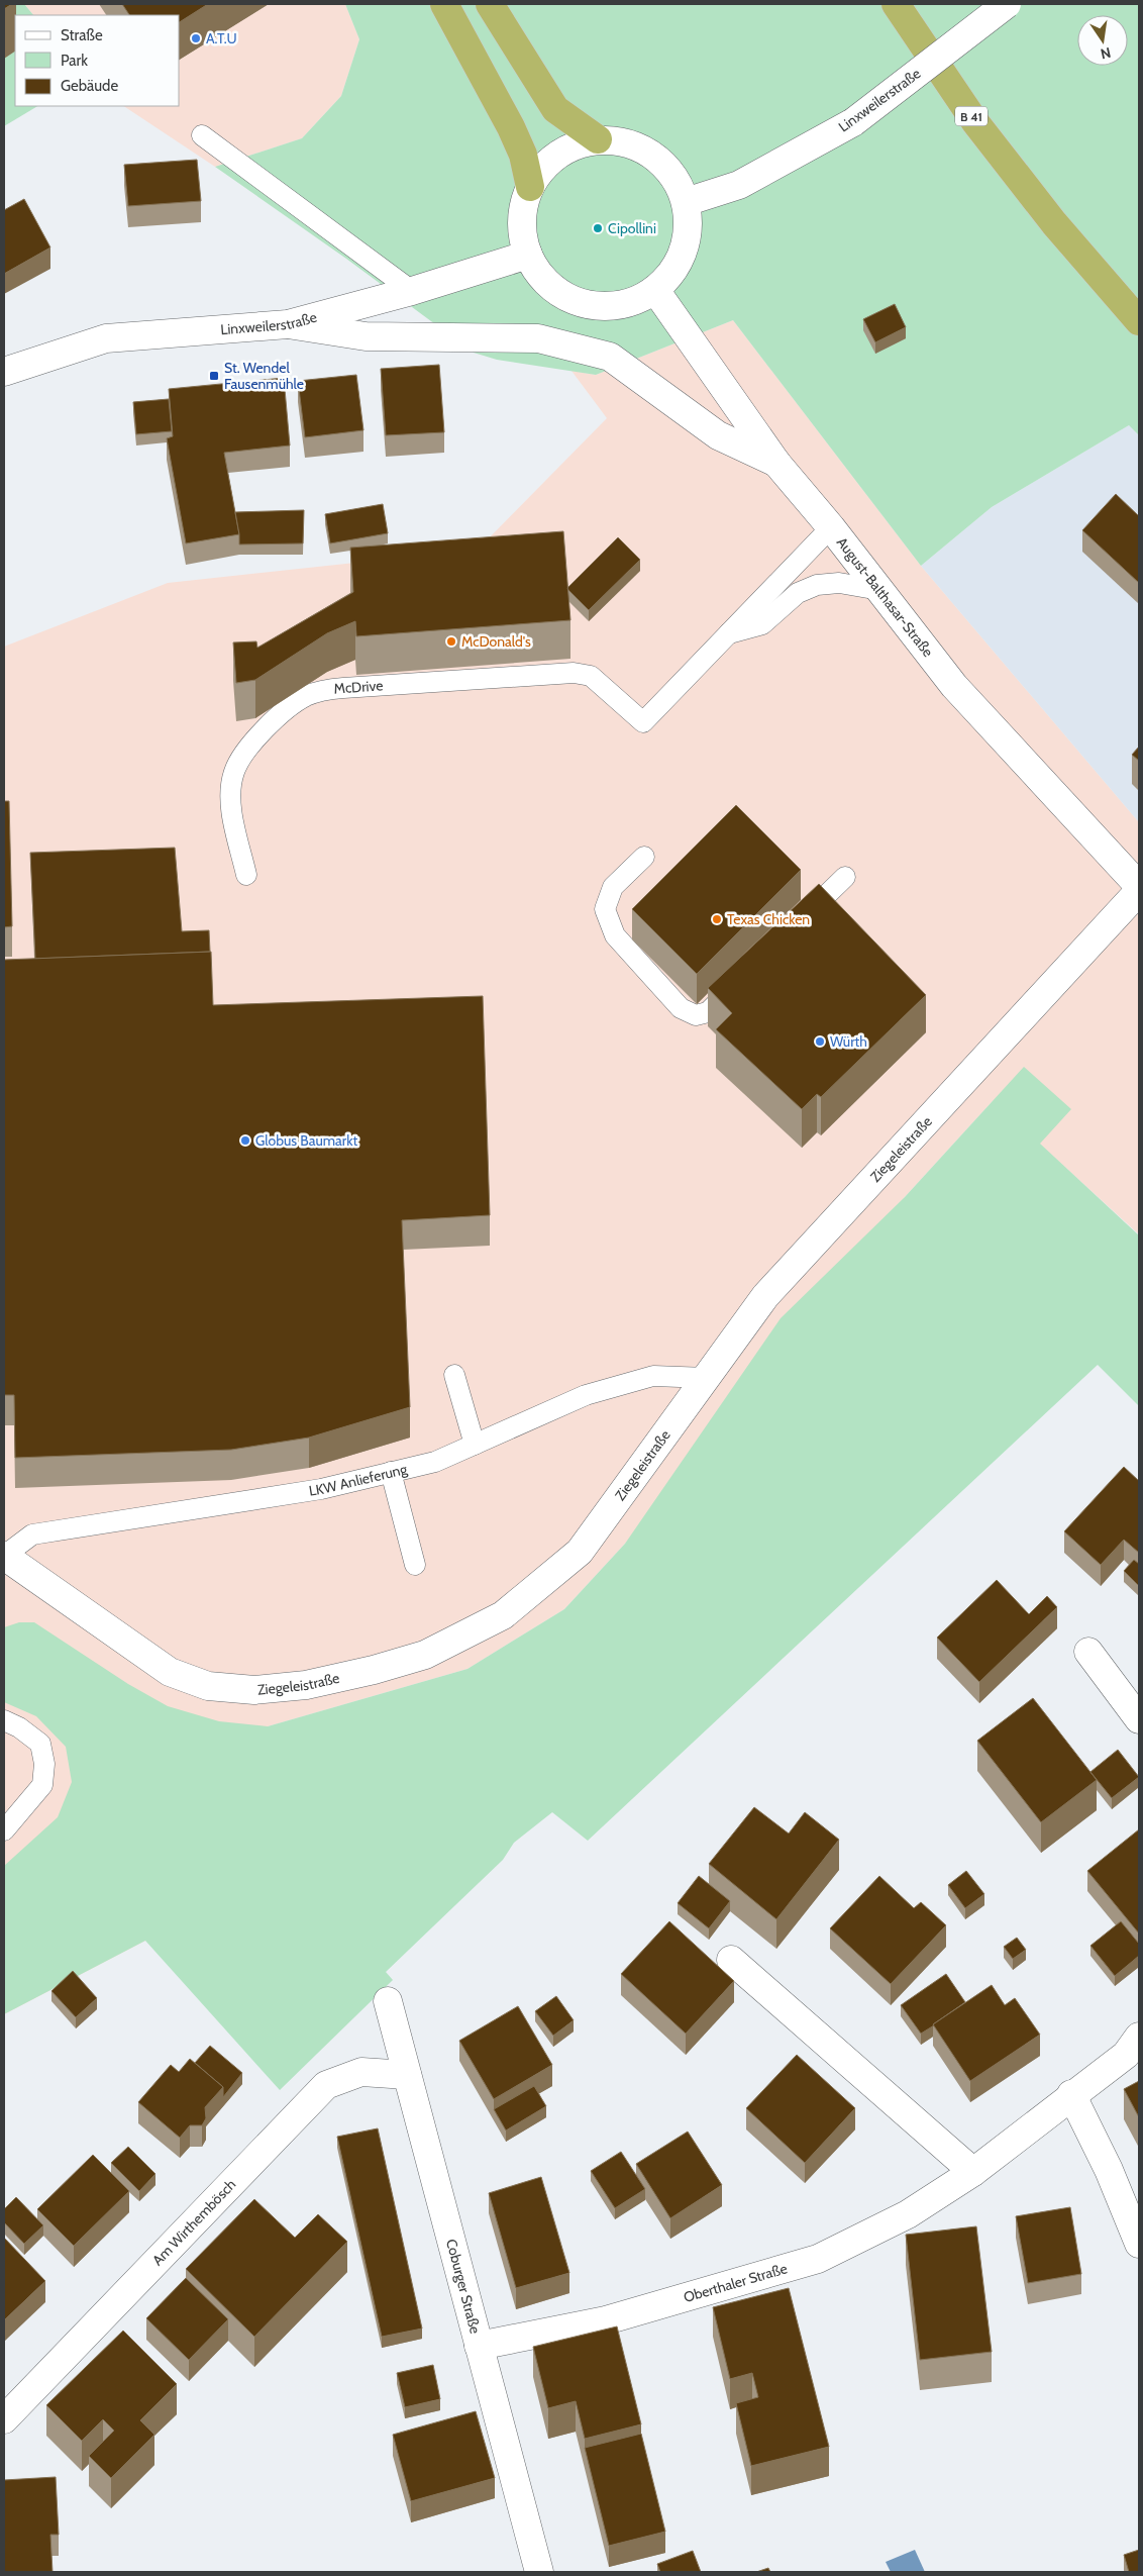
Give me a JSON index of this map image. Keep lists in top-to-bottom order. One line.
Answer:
{"streets":{"highway":["B 41"],"street":["Linxweilerstraße","August-Balthasar-Straße","Ziegeleistraße","Am Wirthembösch","Oberthaler Straße","Coburger Straße"],"lane":["McDrive","LKW Anlieferung"]},"crossings":[["Linxweilerstraße","August-Balthasar-Straße"],["Ziegeleistraße","LKW Anlieferung"],["Am Wirthembösch","Coburger Straße"],["Oberthaler Straße","Coburger Straße"]],"places":{"other":["A.T.U","Cipollini","McDonald's","Texas Chicken","Würth","Globus Baumarkt"],"transit":["St. Wendel Fausenmühle"]},"legend":["Straße","Park","Gebäude"],"north":"bottom"}
